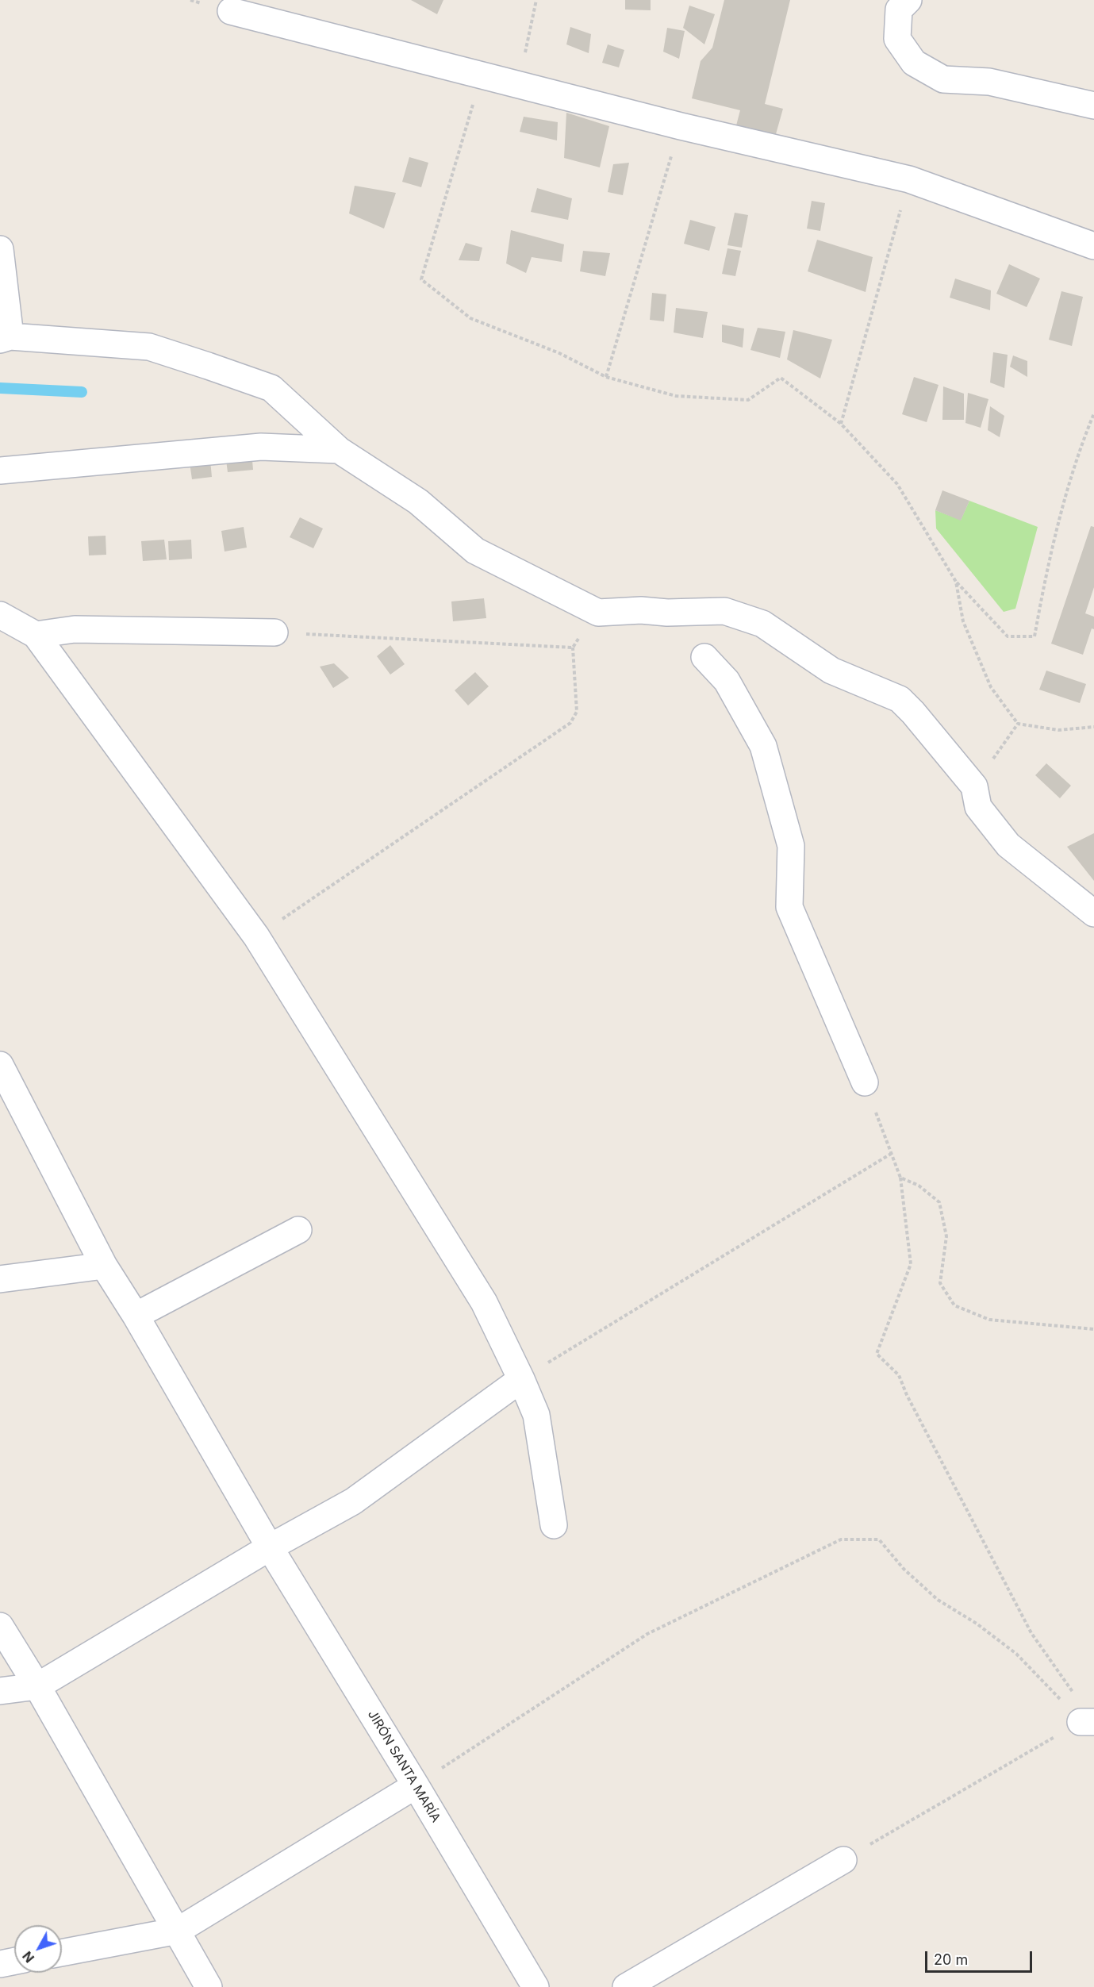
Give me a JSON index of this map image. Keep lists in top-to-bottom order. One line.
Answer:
{"streets":{"street":["JIRÓN SANTA MARÍA"]},"scale_bar":"20 m","north":"bottom left"}
